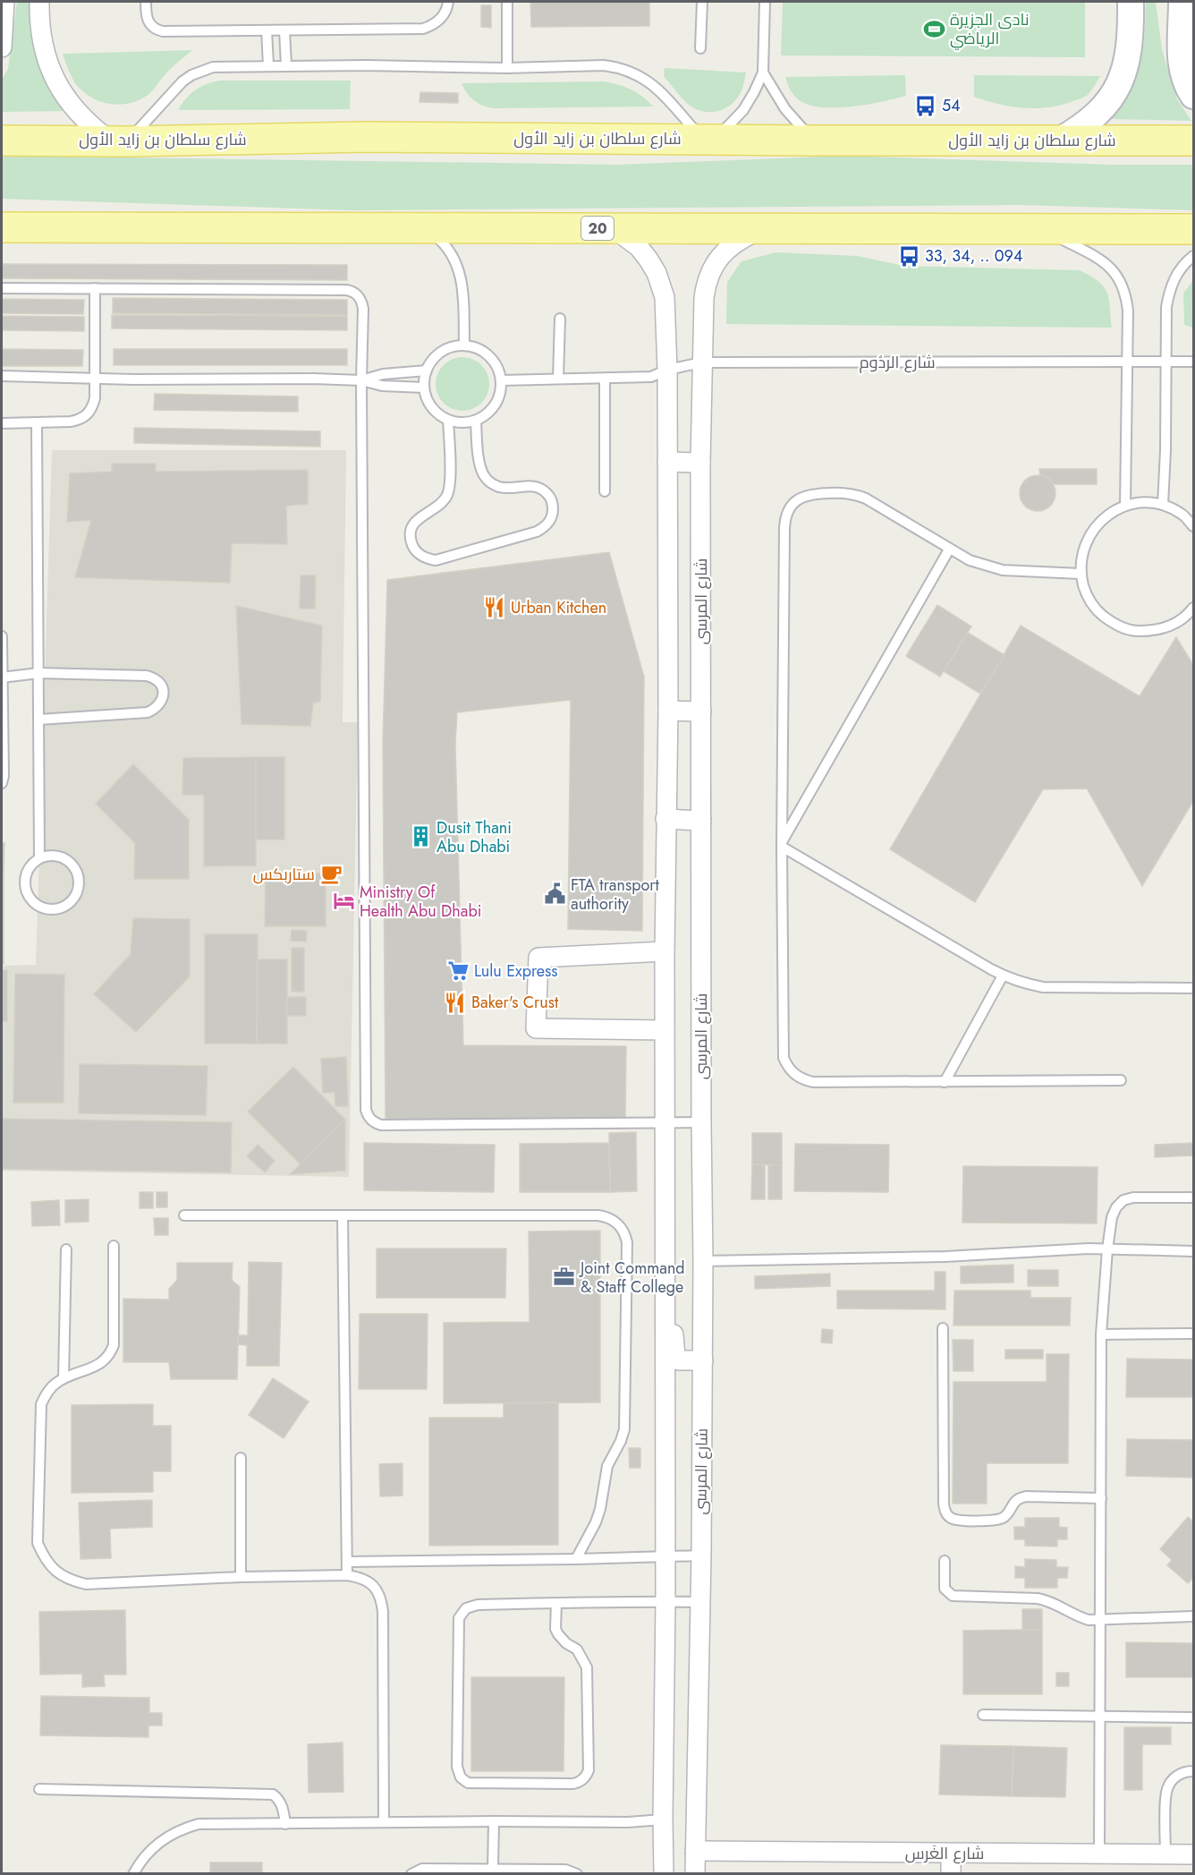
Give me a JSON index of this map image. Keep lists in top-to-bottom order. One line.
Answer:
{"streets":{"main road":["شارع سلطان بن زايد الأول","20"],"street":["شارع المرسى","شارع الغَرس"],"lane":["شارع الردُوم"]},"crossings":[["20","شارع المرسى"],["شارع الردُوم","شارع المرسى"],["شارع المرسى","شارع الغَرس"]],"places":{"sports":["نادى الجزيرة الرياضي"],"bus stop":["54","33, 34, .. 094"],"restaurant":["Urban Kitchen","Baker's Crust"],"building":["Dusit Thani Abu Dhabi"],"cafe":["ستاربكس"],"public building":["FTA transport authority"],"hotel":["Ministry Of Health Abu Dhabi"],"supermarket":["Lulu Express"],"office":["Joint Command & Staff College"]}}
